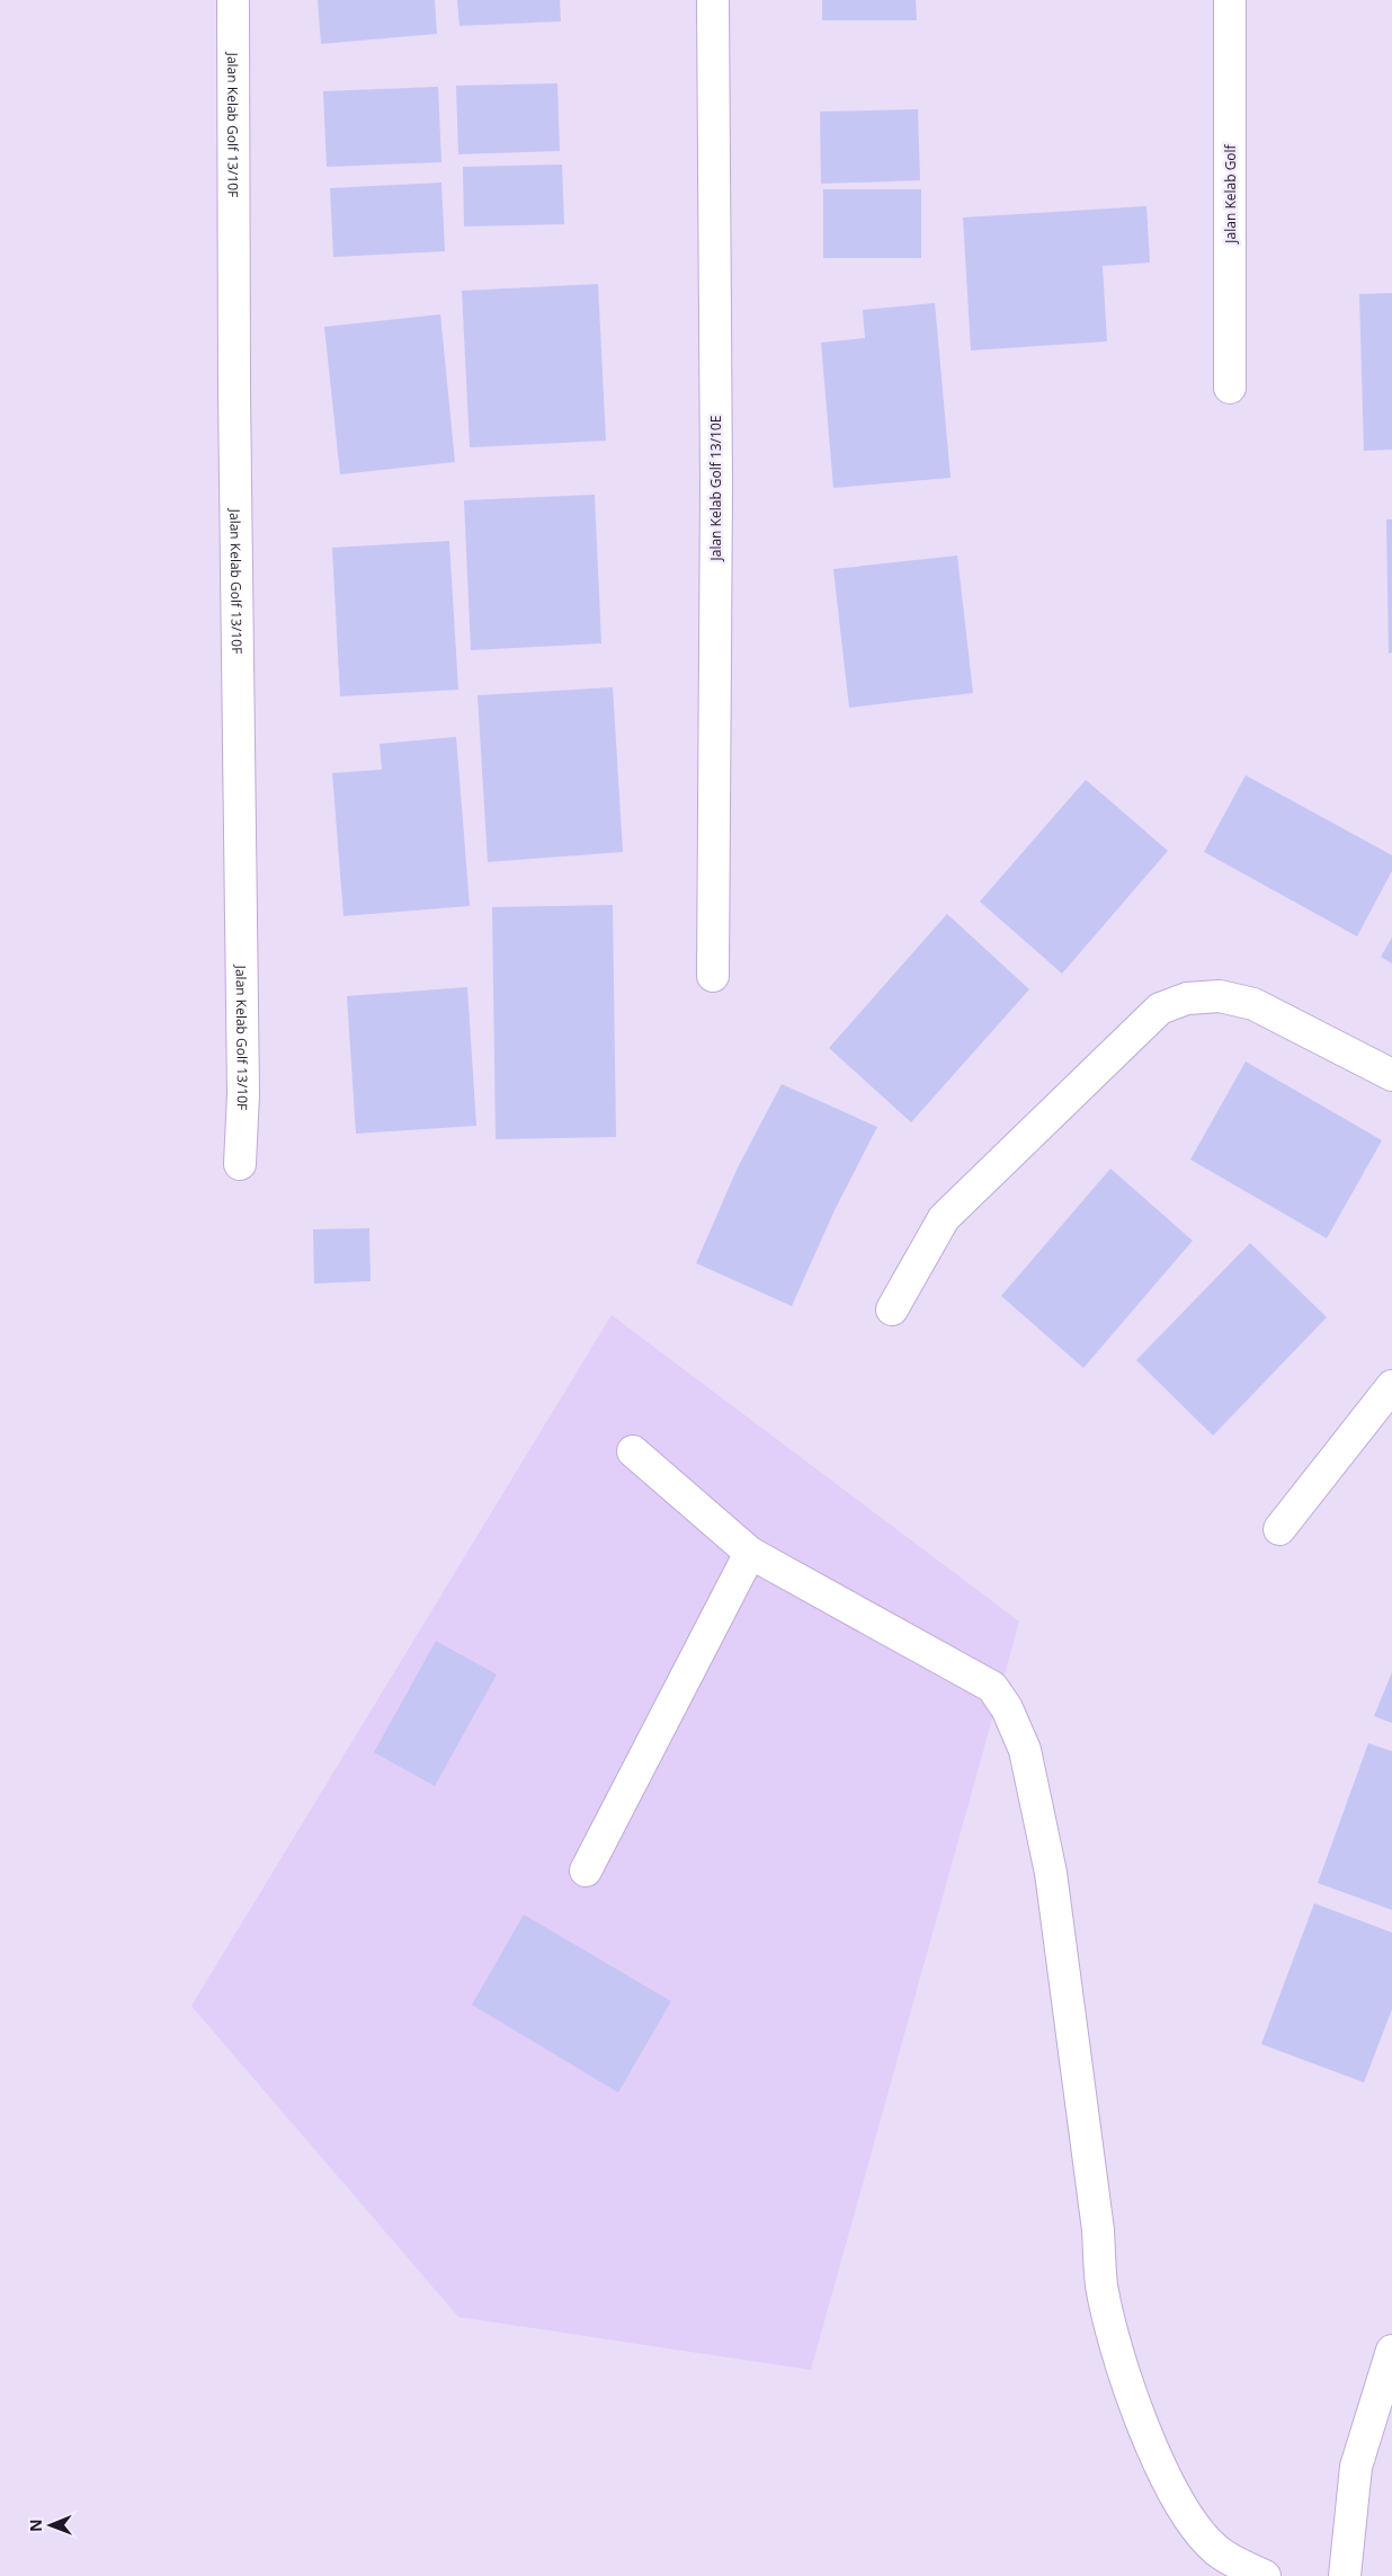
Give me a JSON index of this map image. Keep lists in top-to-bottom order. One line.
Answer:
{"streets":{"street":["Jalan Kelab Golf 13/10F","Jalan Kelab Golf","Jalan Kelab Golf 13/10E"]},"north":"left"}
